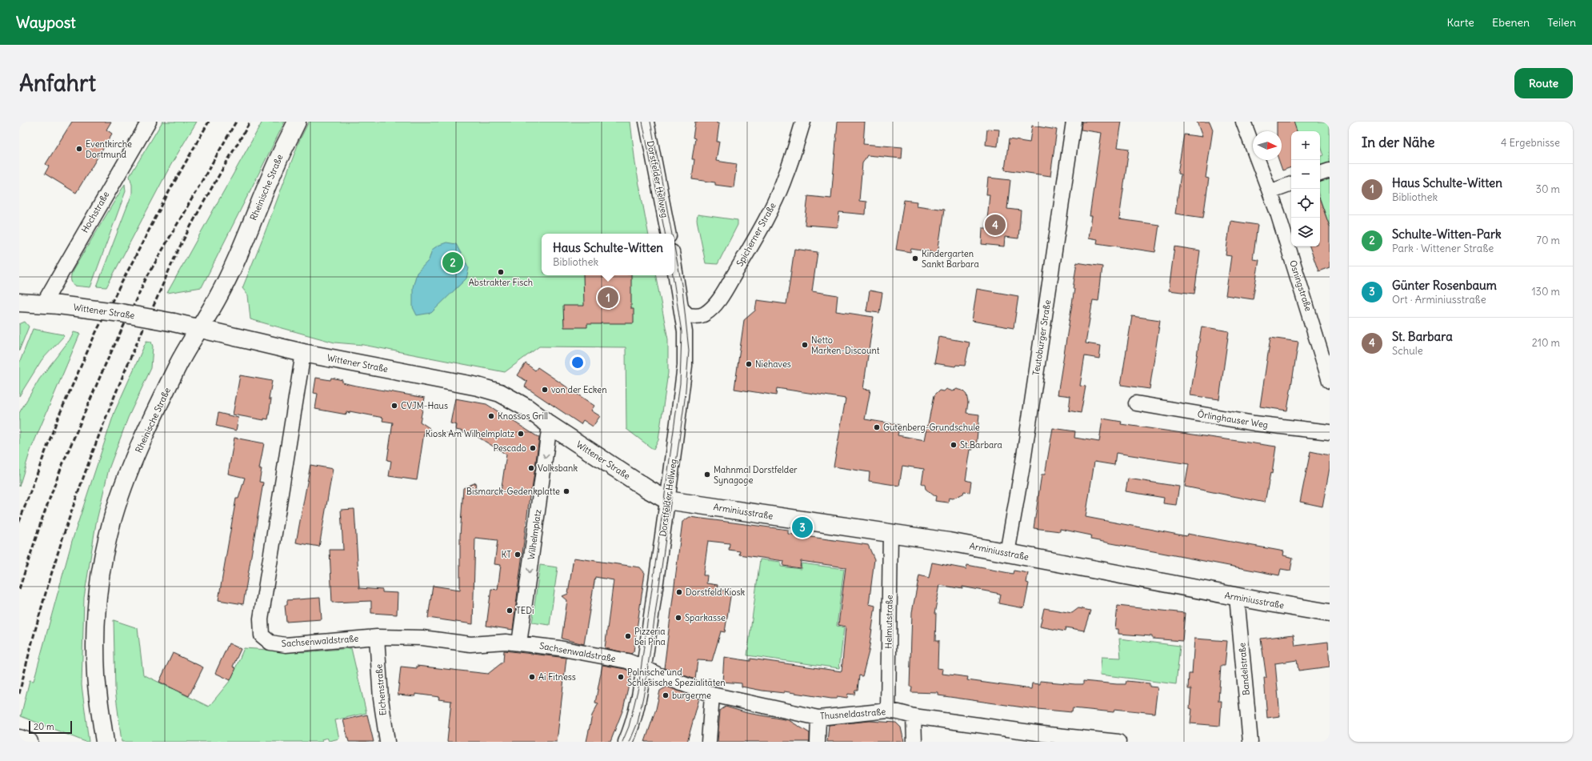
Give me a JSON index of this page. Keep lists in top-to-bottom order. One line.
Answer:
{"streets":{"main road":["Rheinische Straße","Wittener Straße","Arminiusstraße"],"street":["Dorstfelder Hellweg","Hochstraße","Spicherner Straße","Osningstraße","Teutoburger Straße","Örlinghauser Weg","Wilhelmplatz","Helmutstraße","Sachsenwaldstraße","Bandelstraße","Eichenstraße","Thusneldastraße"]},"crossings":[["Dorstfelder Hellweg","Spicherner Straße"],["Dorstfelder Hellweg","Wittener Straße"],["Dorstfelder Hellweg","Arminiusstraße"],["Dorstfelder Hellweg","Sachsenwaldstraße"],["Dorstfelder Hellweg","Thusneldastraße"],["Rheinische Straße","Wittener Straße"],["Hochstraße","Wittener Straße"],["Wittener Straße","Arminiusstraße"],["Wittener Straße","Wilhelmplatz"],["Wittener Straße","Sachsenwaldstraße"],["Teutoburger Straße","Arminiusstraße"],["Arminiusstraße","Helmutstraße"],["Arminiusstraße","Bandelstraße"],["Wilhelmplatz","Sachsenwaldstraße"],["Helmutstraße","Thusneldastraße"],["Sachsenwaldstraße","Eichenstraße"],["Sachsenwaldstraße","Thusneldastraße"]],"one_way":["Wilhelmplatz"],"places":["Eventkirche Dortmund","Kindergarten Sankt Barbara","Abstrakter Fisch","Netto Marken-Discount","Niehaves","von der Ecken","CVJM-Haus","Knossos Grill","Gutenberg-Grundschule","Kiosk Am Wilhelmplatz","St.Barbara","Pescado","Volksbank","Mahnmal Dorstfelder Synagoge","Bismarck-Gedenkplatte","KT","Dorstfeld Kiosk","TEDi","Sparkasse","Pizzeria bei Pina","Ai Fitness","Polnische und Schlesische Spezialitäten","burgerme"],"scale_bar":"20 m","north":"right","page":{"header":"Waypost","nav":["Karte","Ebenen","Teilen"],"buttons":"Route","title":"Anfahrt","heading":["In der Nähe","4 Ergebnisse"],"map_buttons":["+","−"],"list":[{"mark":"1","name":"Haus Schulte-Witten","note":"Bibliothek","value":"30 m"},{"mark":"2","name":"Schulte-Witten-Park","note":"Park · Wittener Straße","value":"70 m"},{"mark":"3","name":"Günter Rosenbaum","note":"Ort · Arminiusstraße","value":"130 m"},{"mark":"4","name":"St. Barbara","note":"Schule","value":"210 m"}],"pins":["4","2","1","3"],"popup":["Haus Schulte-Witten","Bibliothek"],"scale":"20 m"}}
